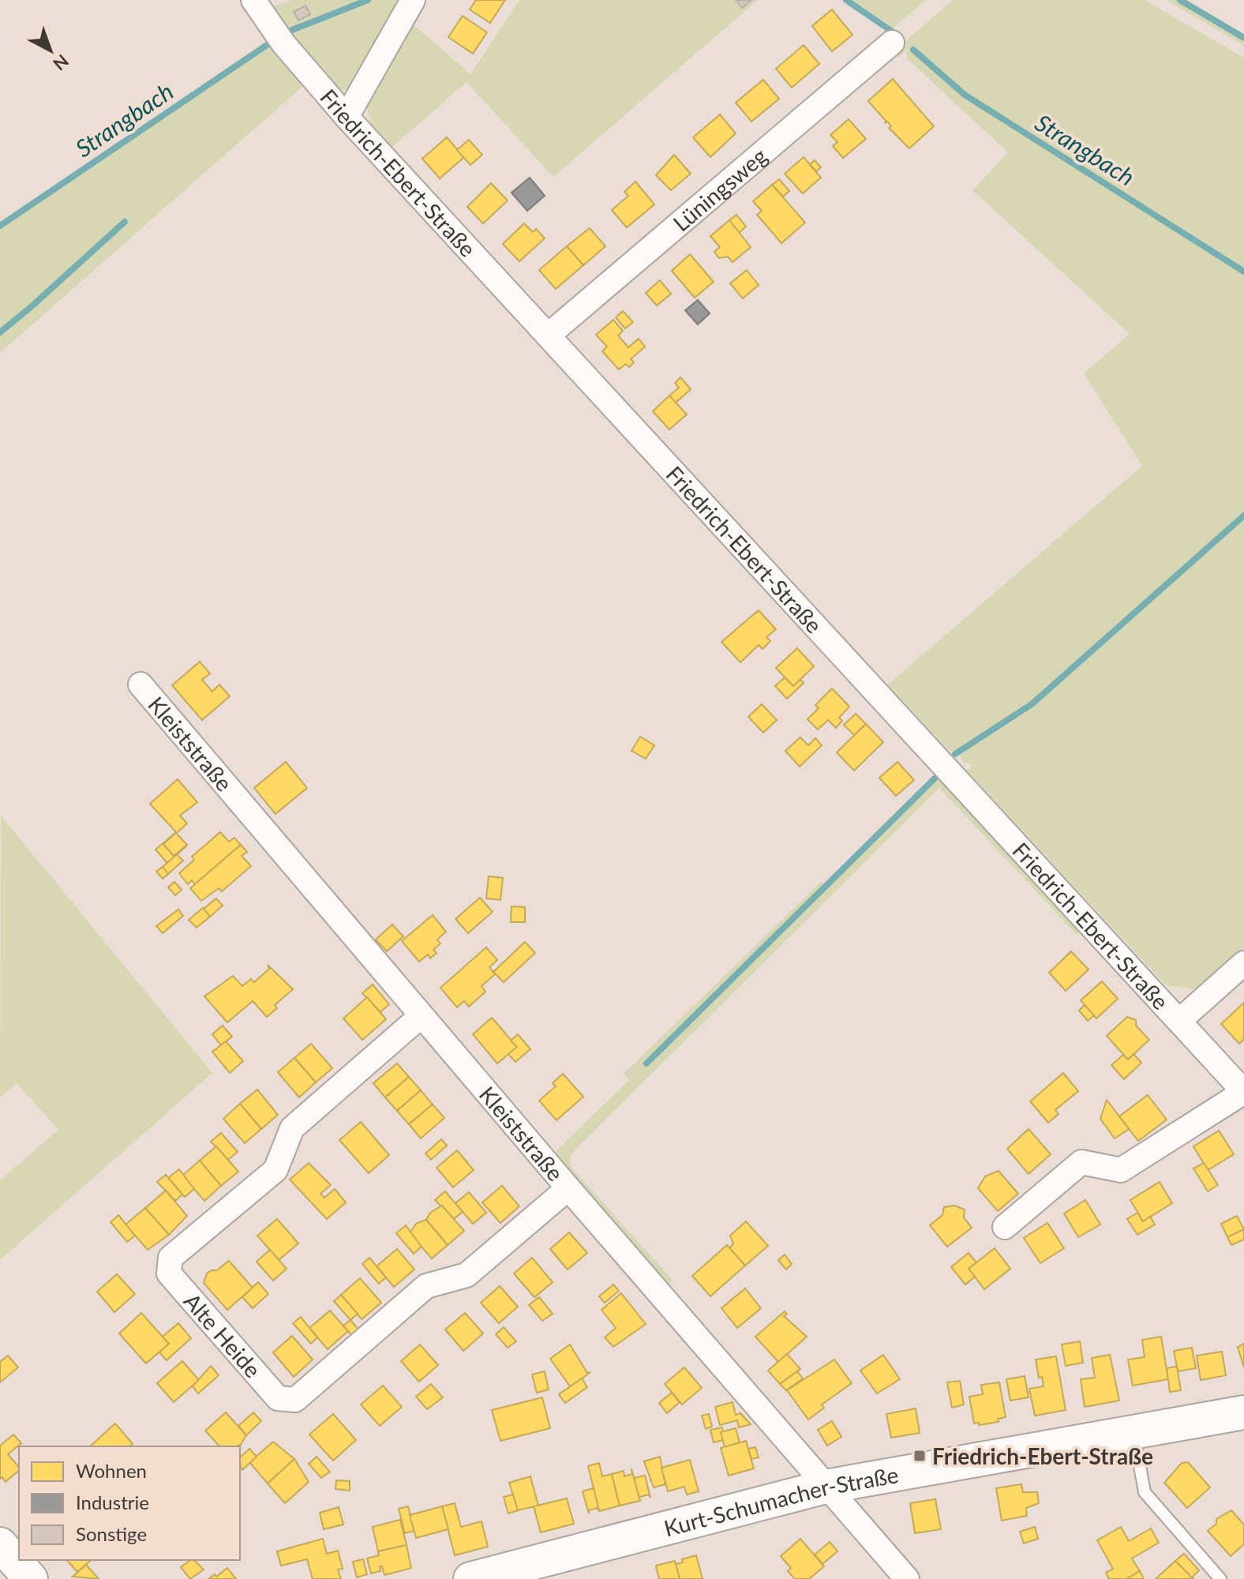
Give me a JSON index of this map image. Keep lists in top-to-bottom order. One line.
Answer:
{"streets":{"street":["Friedrich-Ebert-Straße","Lüningsweg","Kleiststraße","Alte Heide","Kurt-Schumacher-Straße"]},"crossings":[["Friedrich-Ebert-Straße","Lüningsweg"],["Kleiststraße","Alte Heide"],["Kleiststraße","Kurt-Schumacher-Straße"]],"water":["Strangbach"],"places":{"transit":["Friedrich-Ebert-Straße"]},"legend":["Wohnen","Industrie","Sonstige"],"north":"bottom right"}
